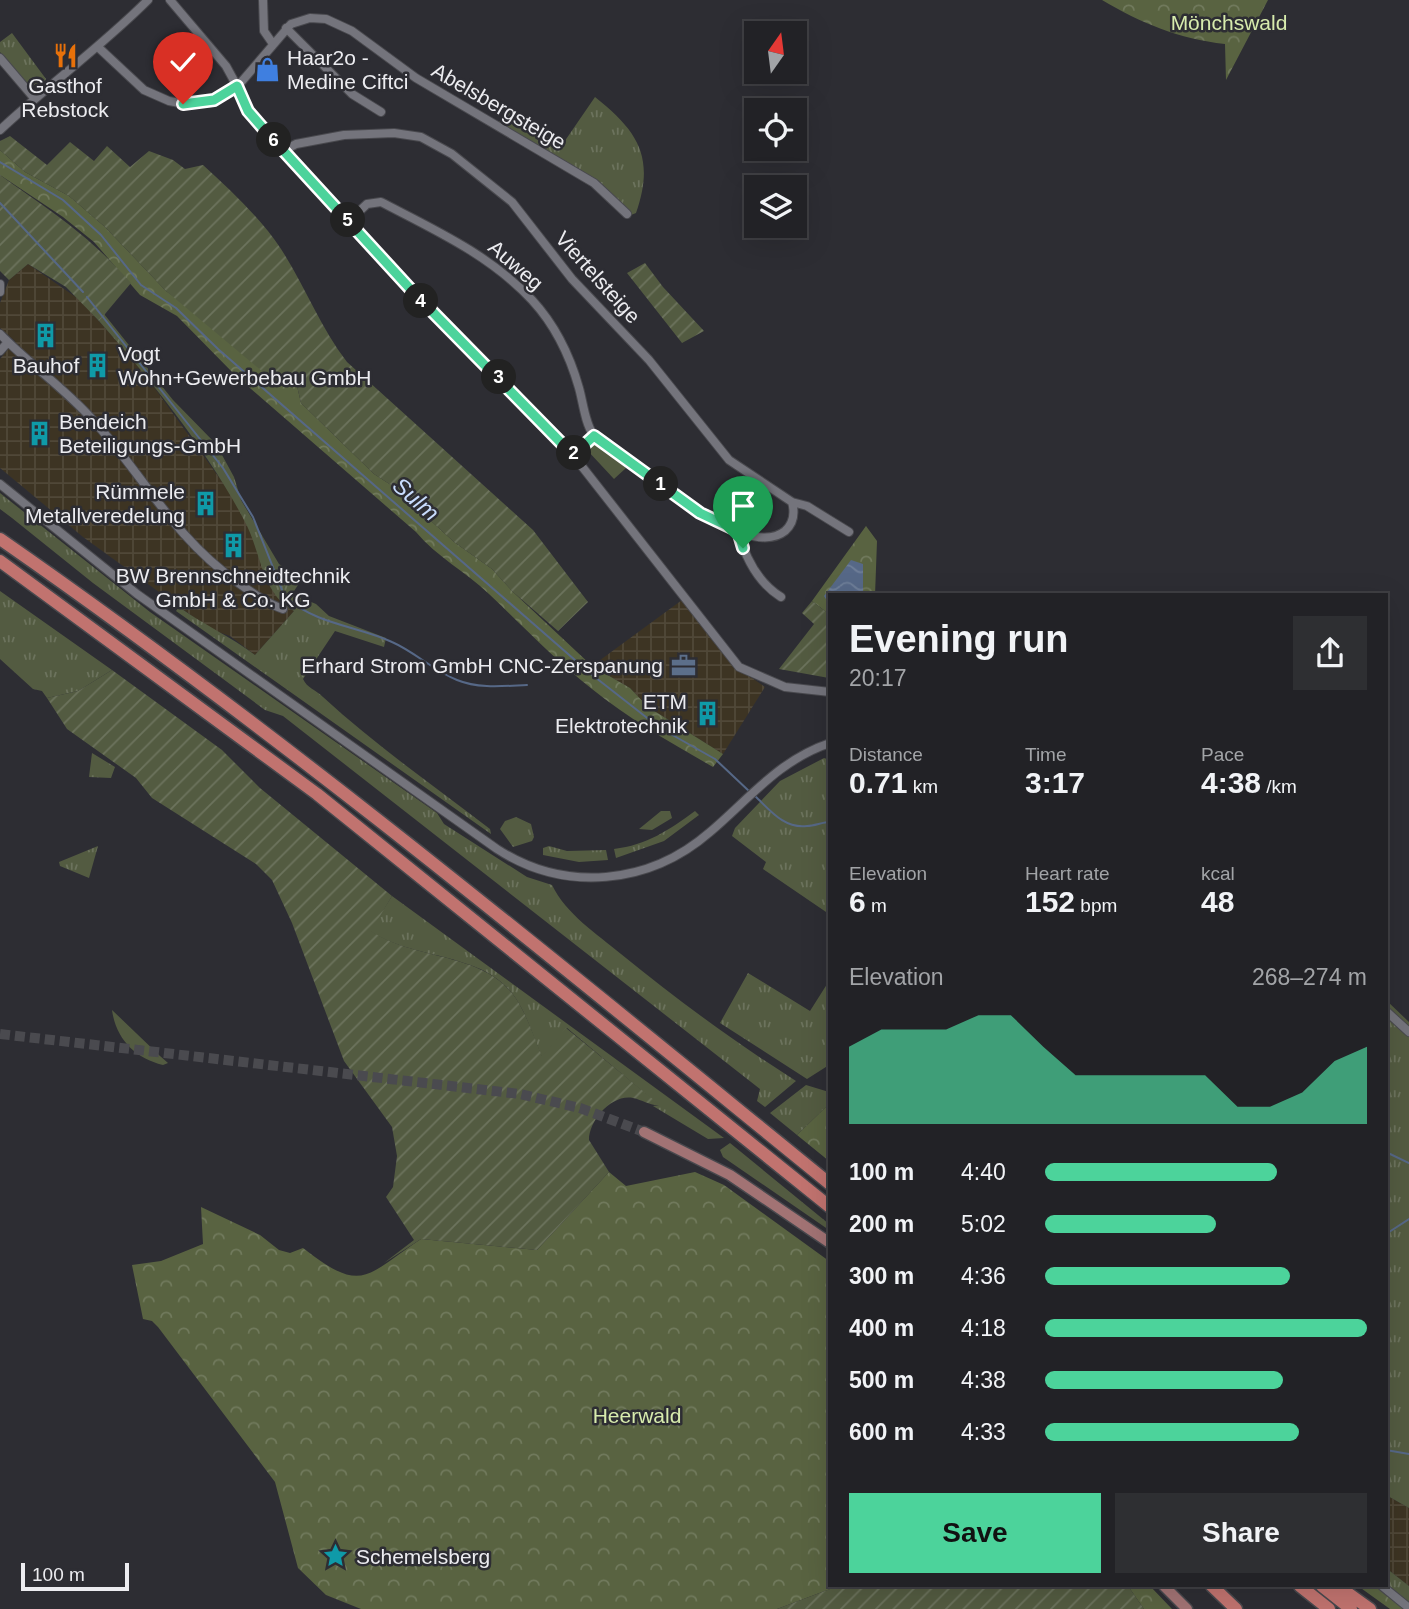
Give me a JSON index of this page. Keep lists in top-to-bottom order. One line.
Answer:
{"streets":{"street":["Abelsbergsteige","Auweg","Viertelsteige"]},"water":["Sulm"],"parks":["Mönchswald","Heerwald"],"places":{"restaurant":["Gasthof Rebstock"],"shop":["Haar2o - Medine Ciftci"],"building":["Bauhof","Vogt Wohn+Gewerbebau GmbH","Bendeich Beteiligungs-GmbH","Rümmele Metallveredelung","BW Brennschneidtechnik GmbH & Co. KG","ETM Elektrotechnik"],"office":["Erhard Strom GmbH CNC-Zerspanung"],"place":["Schemelsberg"]},"scale_bar":"100 m","north":"top","page":{"pins":["6","5","4","3","2","1"],"heading":["Evening run","20:17"],"stats":[["Distance","0.71 km"],["Time","3:17"],["Pace","4:38 /km"],["Elevation","6 m"],["Heart rate","152 bpm"],["kcal","48"]],"chart":["Elevation","268–274 m"],"list":[{"name":"100 m","note":"4:40"},{"name":"200 m","note":"5:02"},{"name":"300 m","note":"4:36"},{"name":"400 m","note":"4:18"},{"name":"500 m","note":"4:38"},{"name":"600 m","note":"4:33"}],"buttons":["Save","Share"],"scale":"100 m"}}
